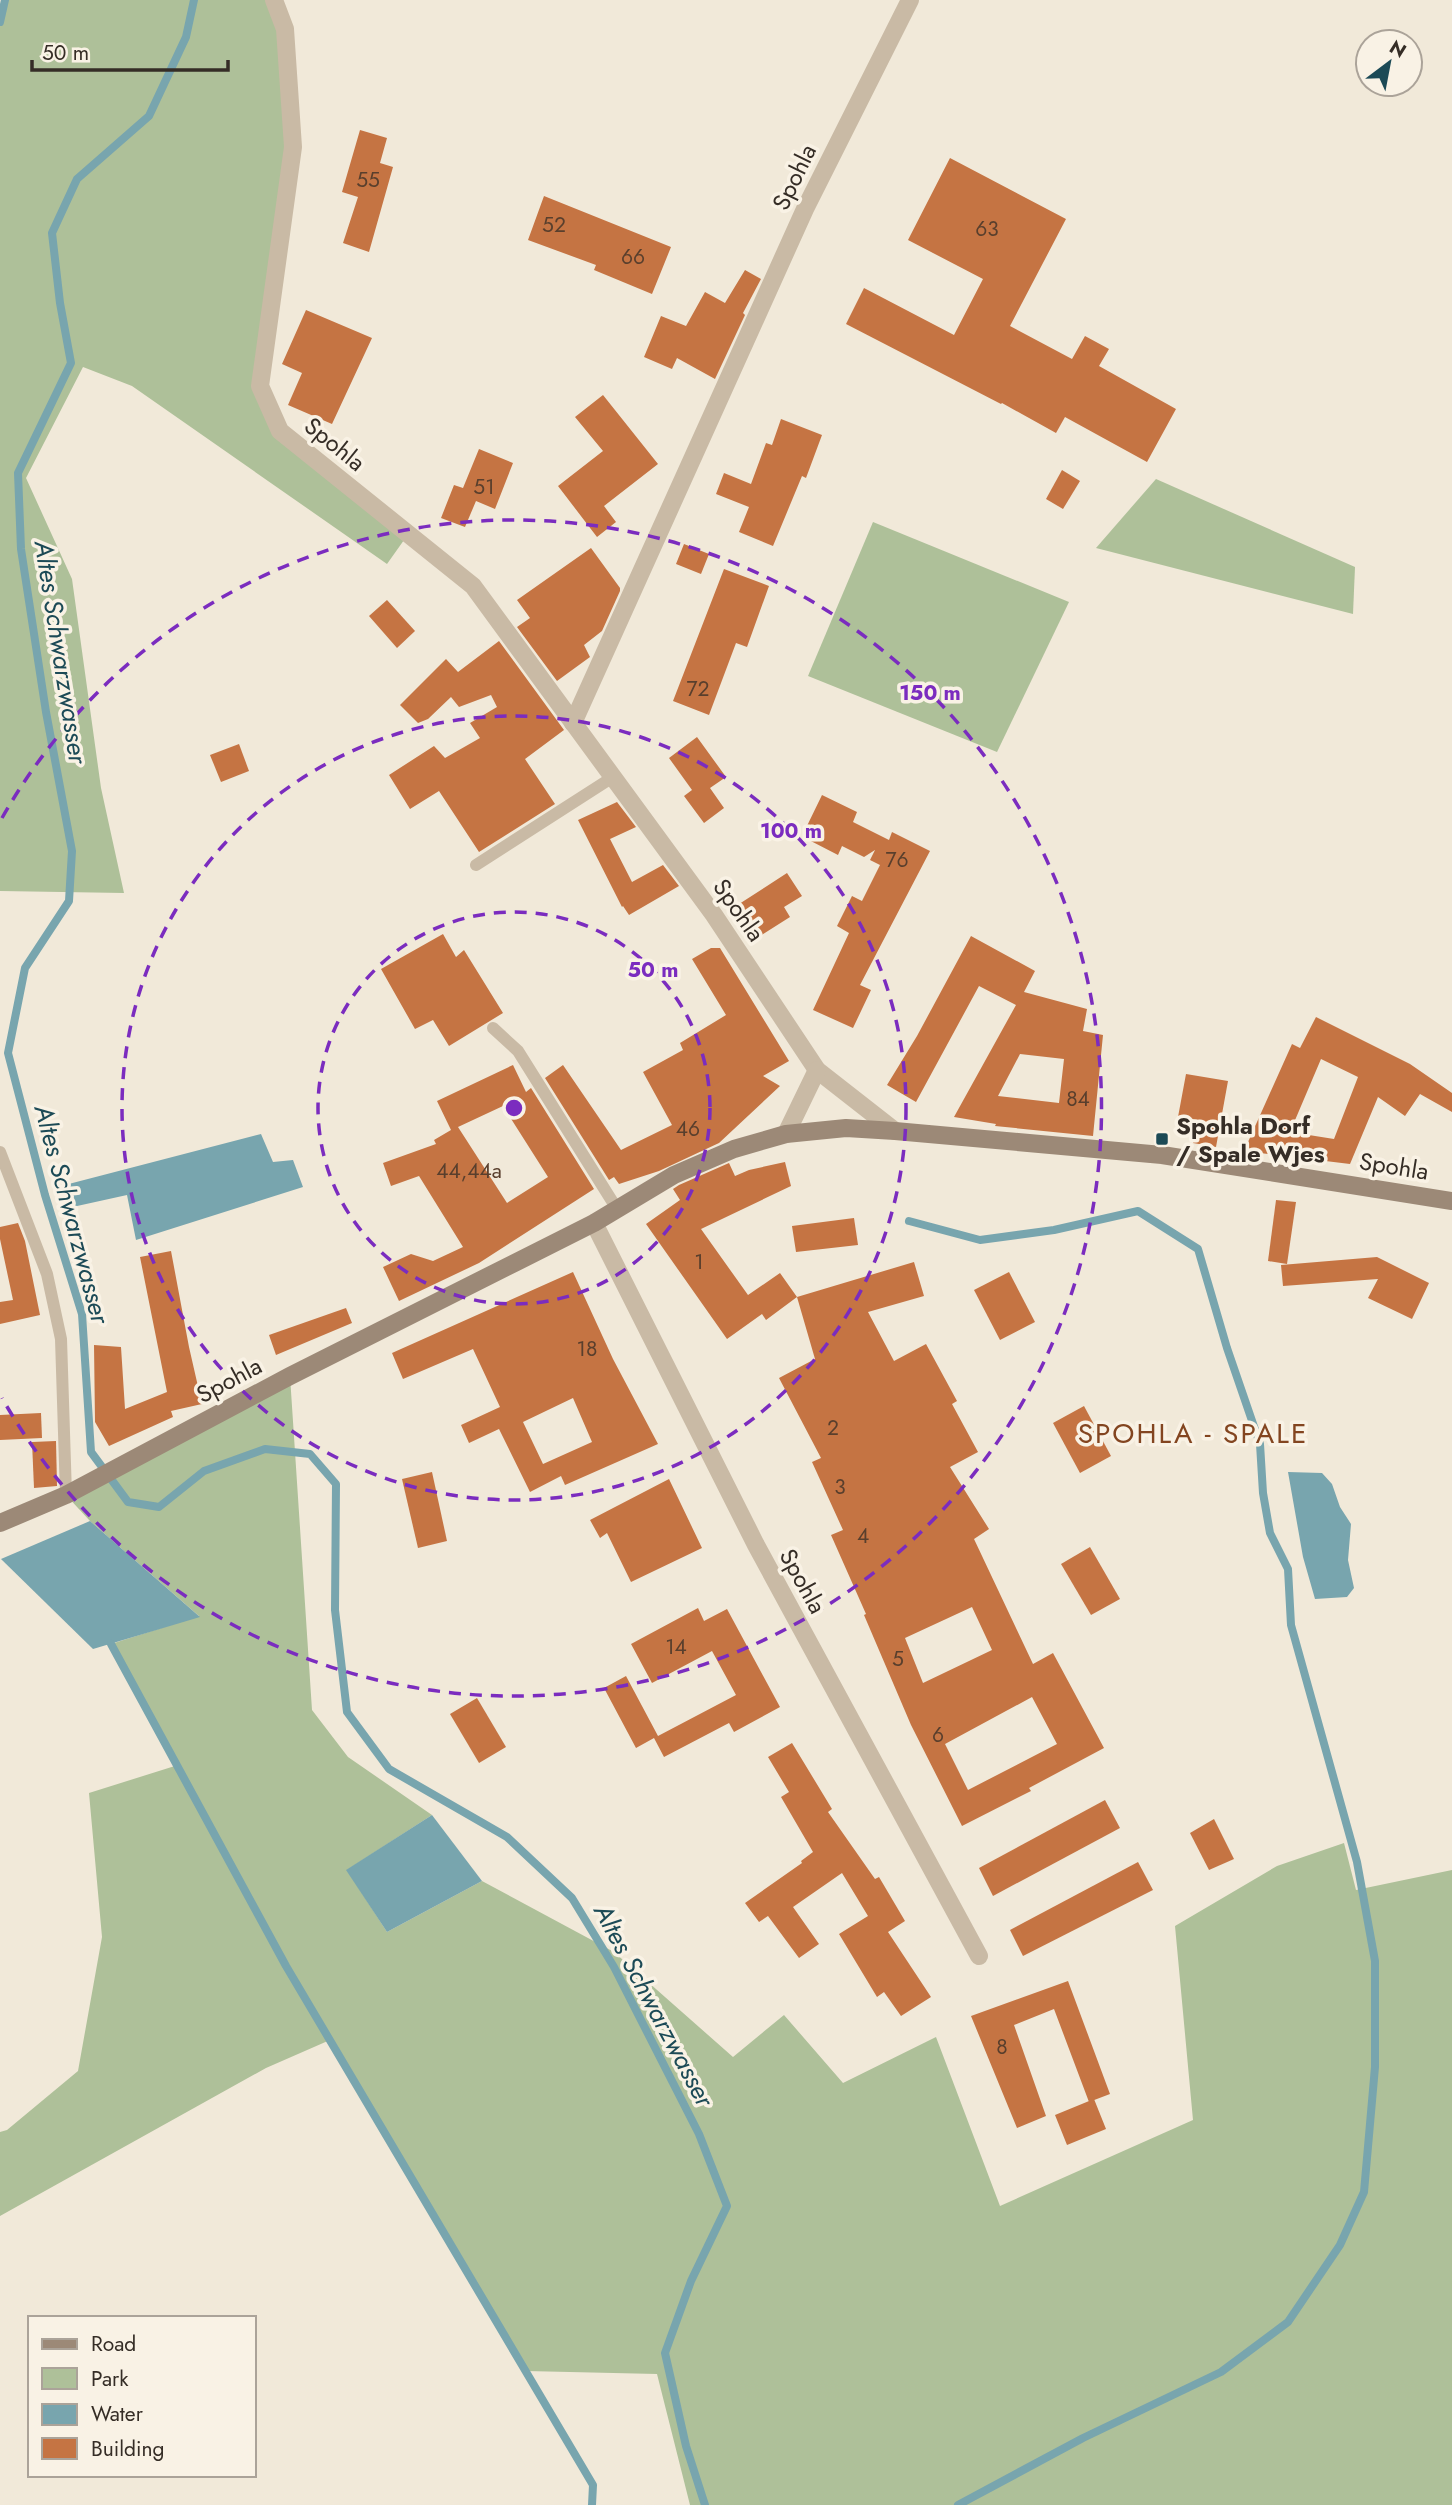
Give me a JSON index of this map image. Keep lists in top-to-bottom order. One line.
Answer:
{"streets":{"street":["Spohla"]},"districts":["SPOHLA - SPALE"],"water":["Altes Schwarzwasser"],"places":{"transit":["Spohla Dorf / Spale Wjes"]},"house_numbers":["55","52","63","66","51","72","76","84","46","44,44a","1","18","2","3","4","14","5","6","8"],"legend":["Road","Park","Water","Building"],"scale_bar":"50 m","north":"top right","rings":["150 m","100 m","50 m"]}
